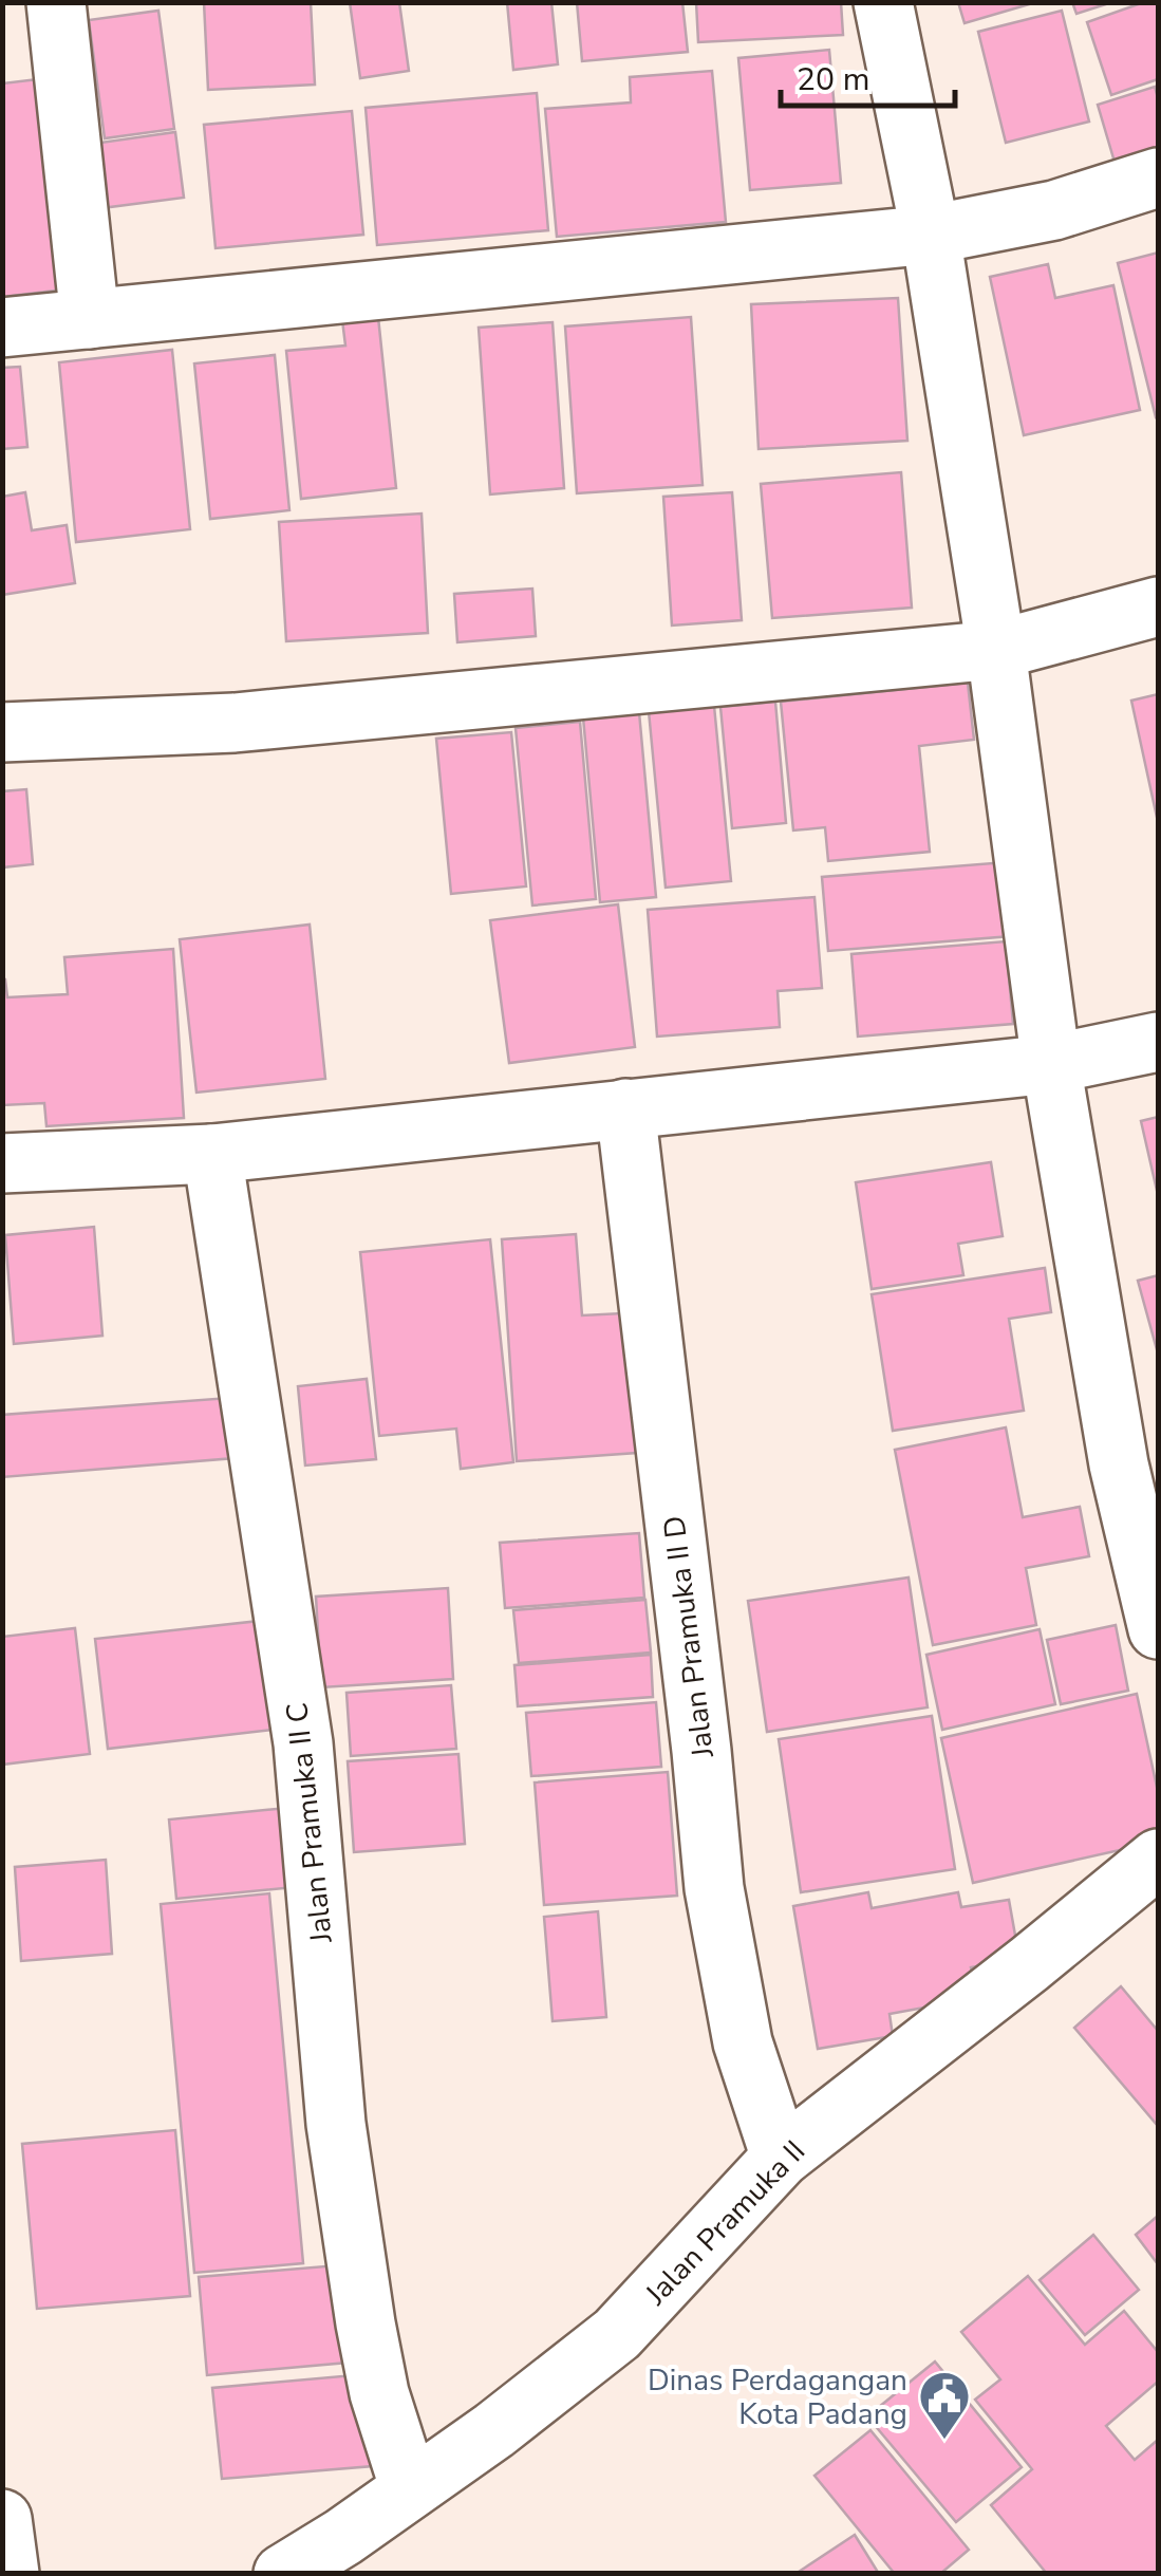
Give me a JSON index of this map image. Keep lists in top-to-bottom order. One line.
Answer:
{"streets":{"street":["Jalan Pramuka II D","Jalan Pramuka II C","Jalan Pramuka II"]},"crossings":[["Jalan Pramuka II D","Jalan Pramuka II"],["Jalan Pramuka II C","Jalan Pramuka II"]],"places":{"public building":["Dinas Perdagangan Kota Padang"]},"scale_bar":"20 m"}
